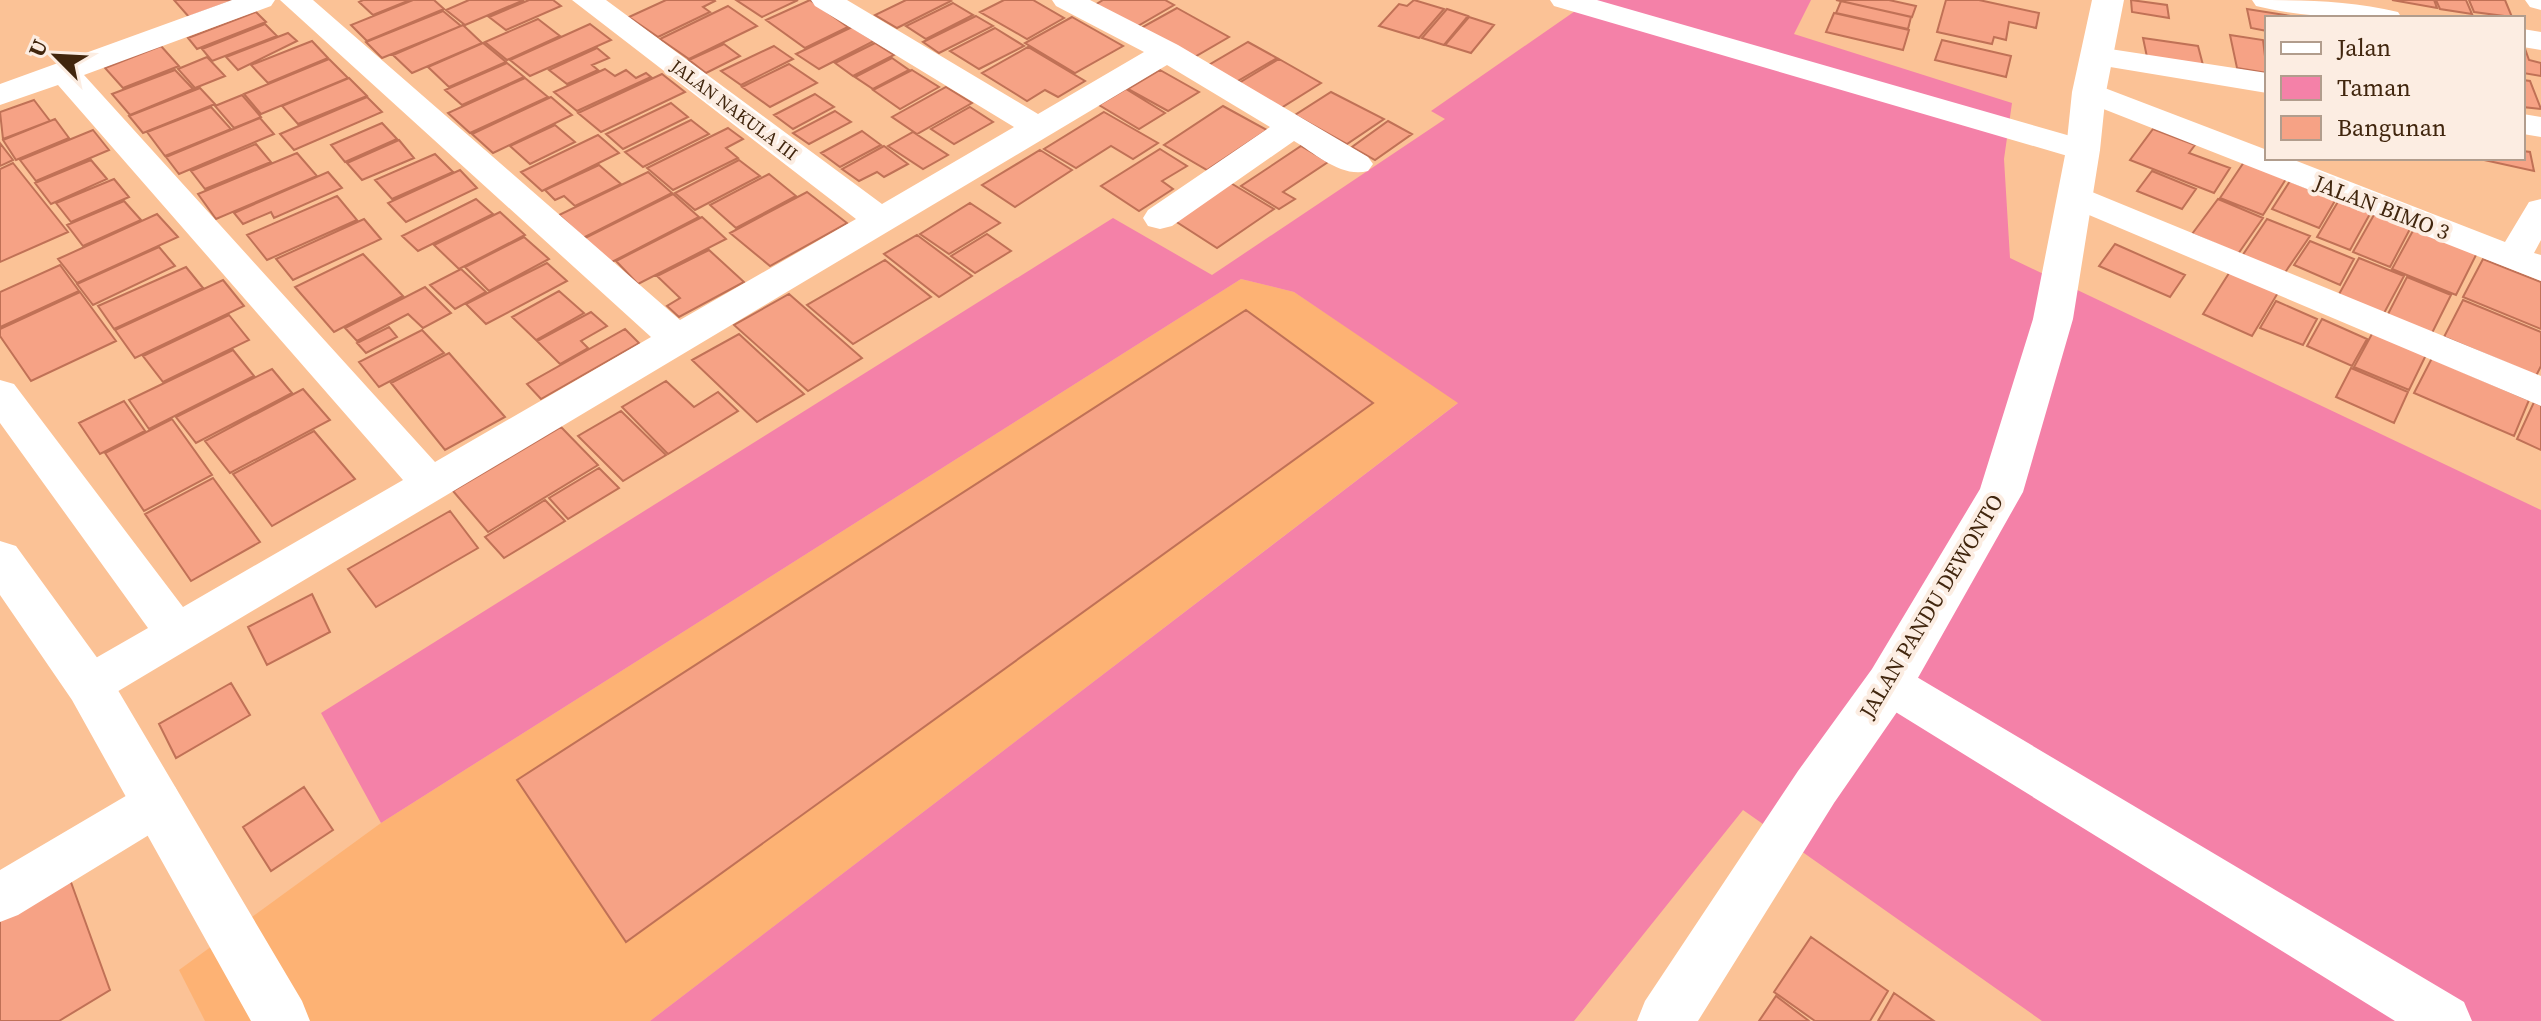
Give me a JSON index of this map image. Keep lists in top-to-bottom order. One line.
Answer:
{"streets":{"street":["JALAN NAKULA III","JALAN BIMO 3","JALAN PANDU DEWONTO"]},"crossings":[["JALAN BIMO 3","JALAN PANDU DEWONTO"]],"legend":["Jalan","Taman","Bangunan"],"north":"top left"}
